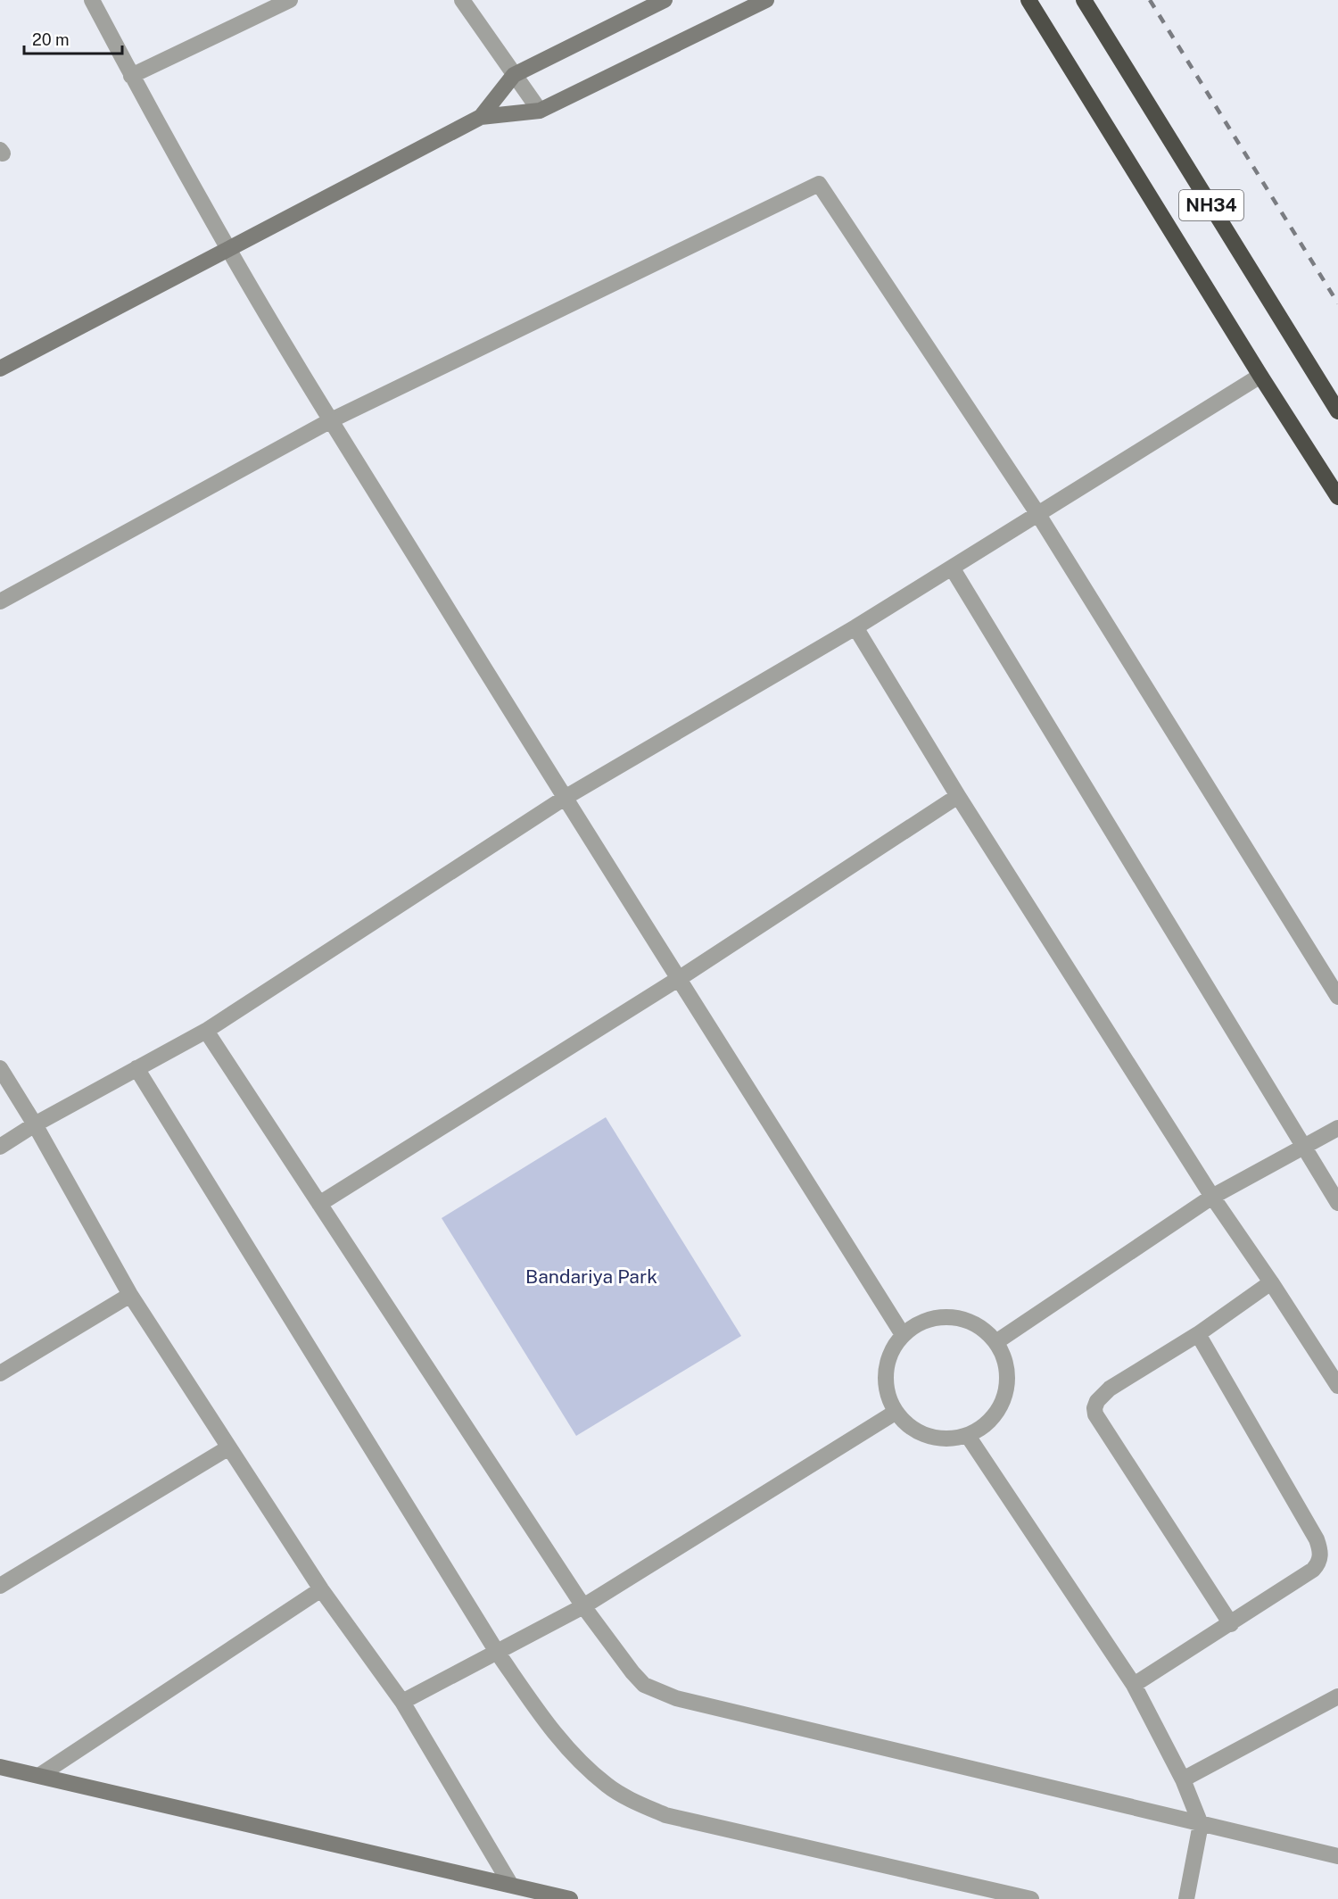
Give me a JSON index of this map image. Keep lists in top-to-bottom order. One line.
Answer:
{"streets":{"highway":["NH34"]},"parks":["Bandariya Park"],"scale_bar":"20 m"}
